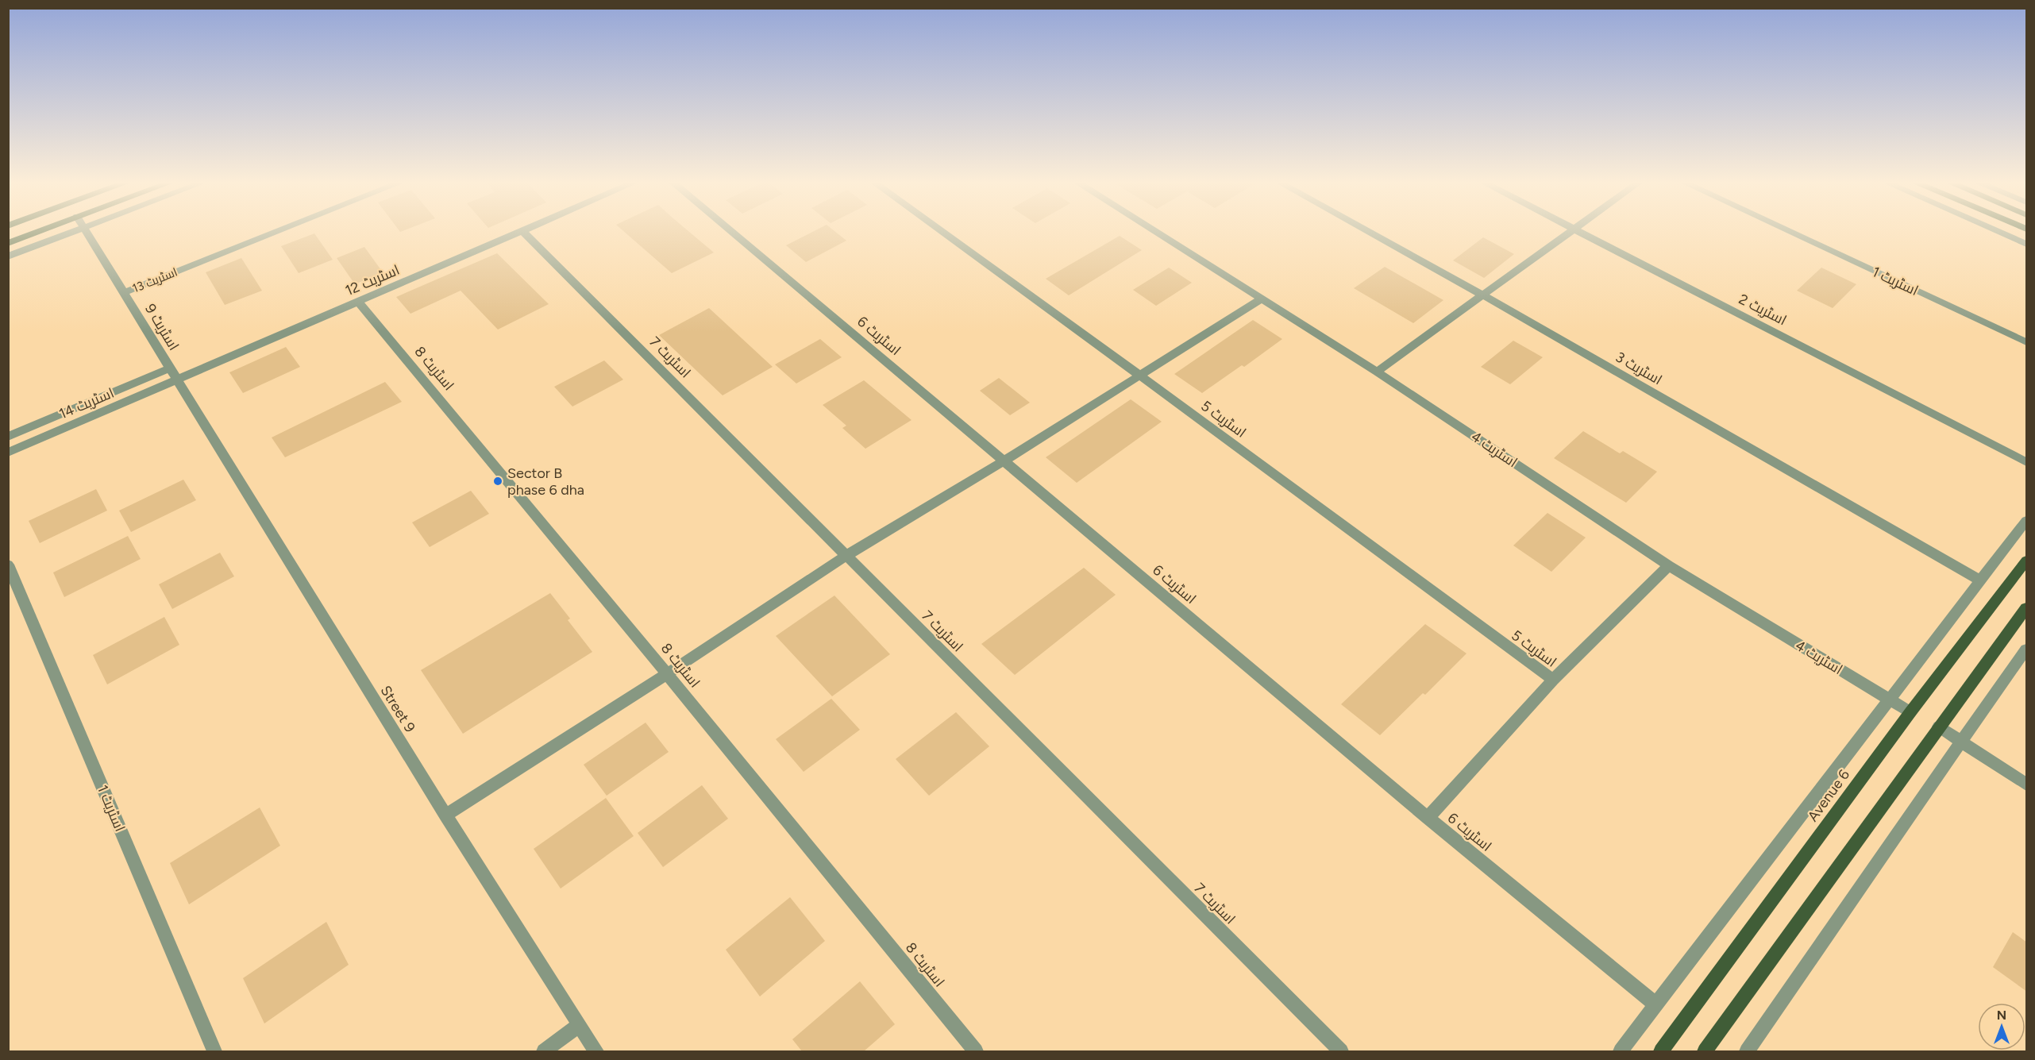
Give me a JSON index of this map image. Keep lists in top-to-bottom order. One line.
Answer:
{"streets":{"main road":["Avenue 6"],"street":["اسٹریٹ 13","اسٹریٹ 12","اسٹریٹ 1","اسٹریٹ 2","اسٹریٹ 9","اسٹریٹ 6","اسٹریٹ 7","اسٹریٹ 8","اسٹریٹ 3","اسٹریٹ 14","اسٹریٹ 5","اسٹریٹ 4","Street 9"]},"crossings":[["اسٹریٹ 13","اسٹریٹ 9"],["اسٹریٹ 12","اسٹریٹ 9"],["اسٹریٹ 12","اسٹریٹ 8"],["اسٹریٹ 12","اسٹریٹ 14"],["اسٹریٹ 12","Street 9"],["اسٹریٹ 9","اسٹریٹ 14"],["اسٹریٹ 9","Street 9"],["اسٹریٹ 14","Street 9"],["اسٹریٹ 4","Avenue 6"]],"places":["Sector B phase 6 dha"],"north":"top"}
